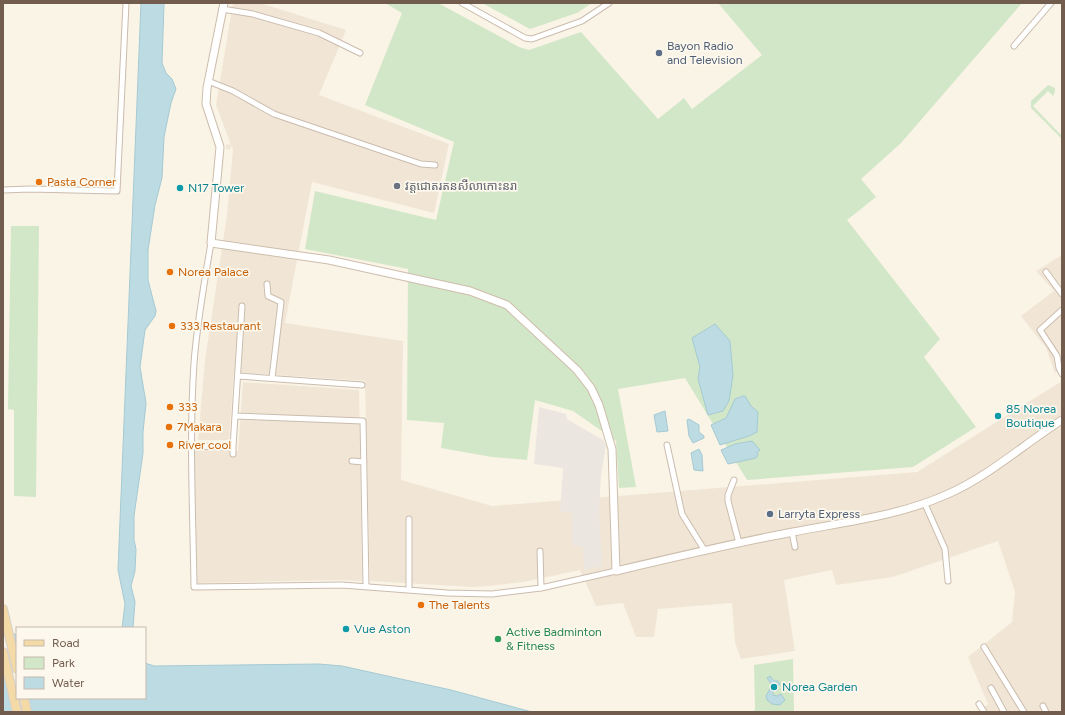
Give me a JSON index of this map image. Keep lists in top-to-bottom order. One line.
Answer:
{"places":["Bayon Radio and Television","Pasta Corner","វត្តជោតរតនសីលាកោះនរា","N17 Tower","Norea Palace","333 Restaurant","333","85 Norea Boutique","7Makara","River cool","Larryta Express","The Talents","Vue Aston","Active Badminton & Fitness","Norea Garden"],"legend":["Road","Park","Water"]}
